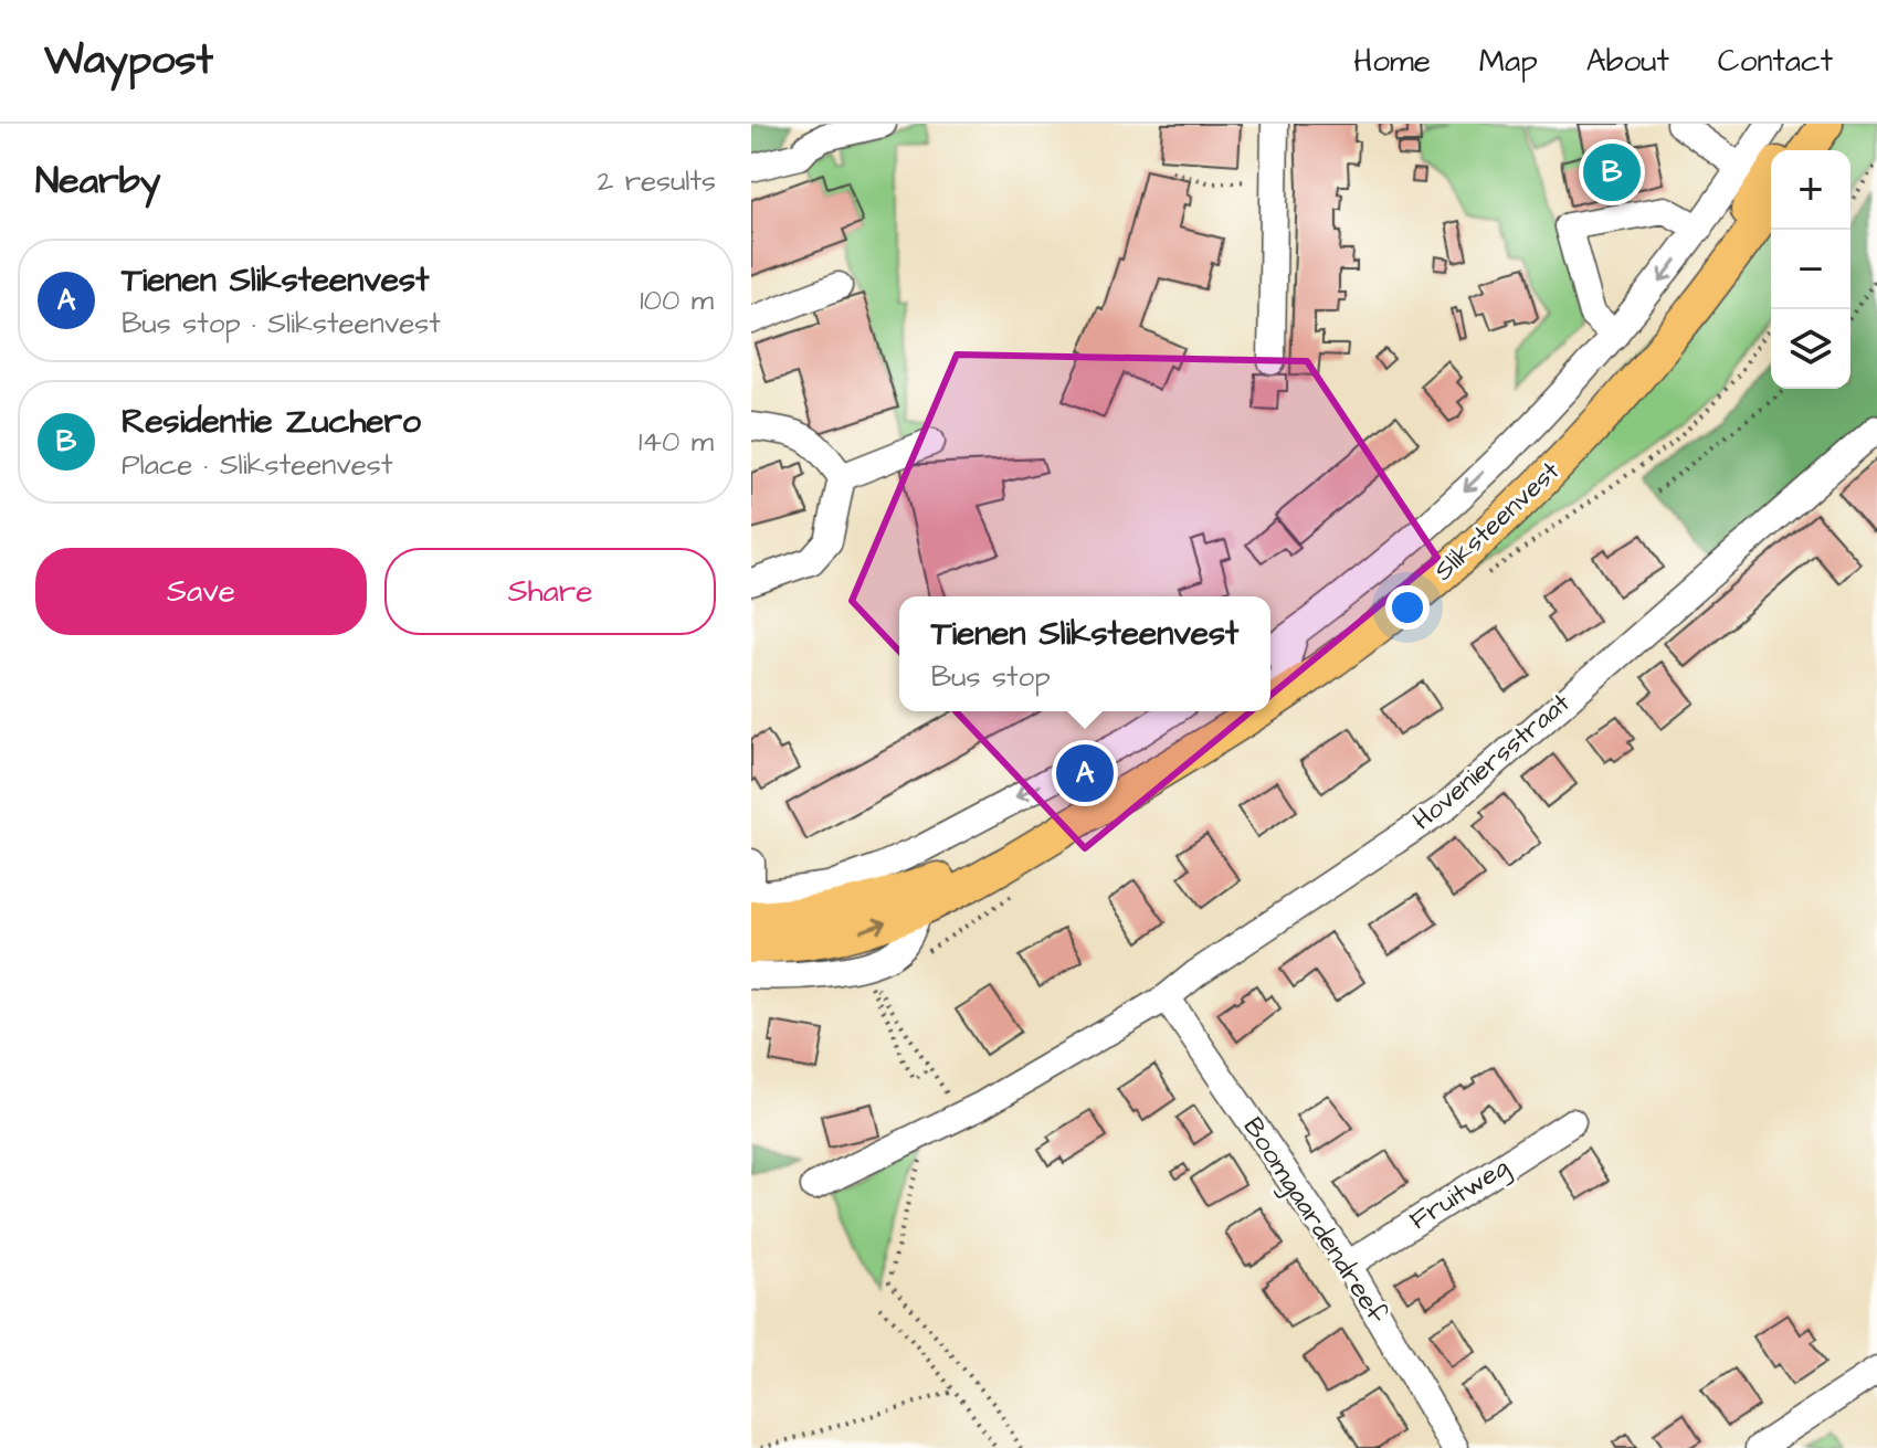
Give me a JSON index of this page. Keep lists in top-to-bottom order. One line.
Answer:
{"streets":{"main road":["Sliksteenvest"],"street":["Hoveniersstraat","Fruitweg","Boomgaardendreef"]},"crossings":[["Hoveniersstraat","Boomgaardendreef"],["Fruitweg","Boomgaardendreef"]],"page":{"header":"Waypost","nav":["Home","Map","About","Contact"],"heading":["Nearby","2 results"],"pins":["B","A"],"map_buttons":["+","−"],"list":[{"mark":"A","name":"Tienen Sliksteenvest","note":"Bus stop · Sliksteenvest","value":"100 m"},{"mark":"B","name":"Residentie Zuchero","note":"Place · Sliksteenvest","value":"140 m"}],"buttons":["Save","Share"],"popup":["Tienen Sliksteenvest","Bus stop"]}}
